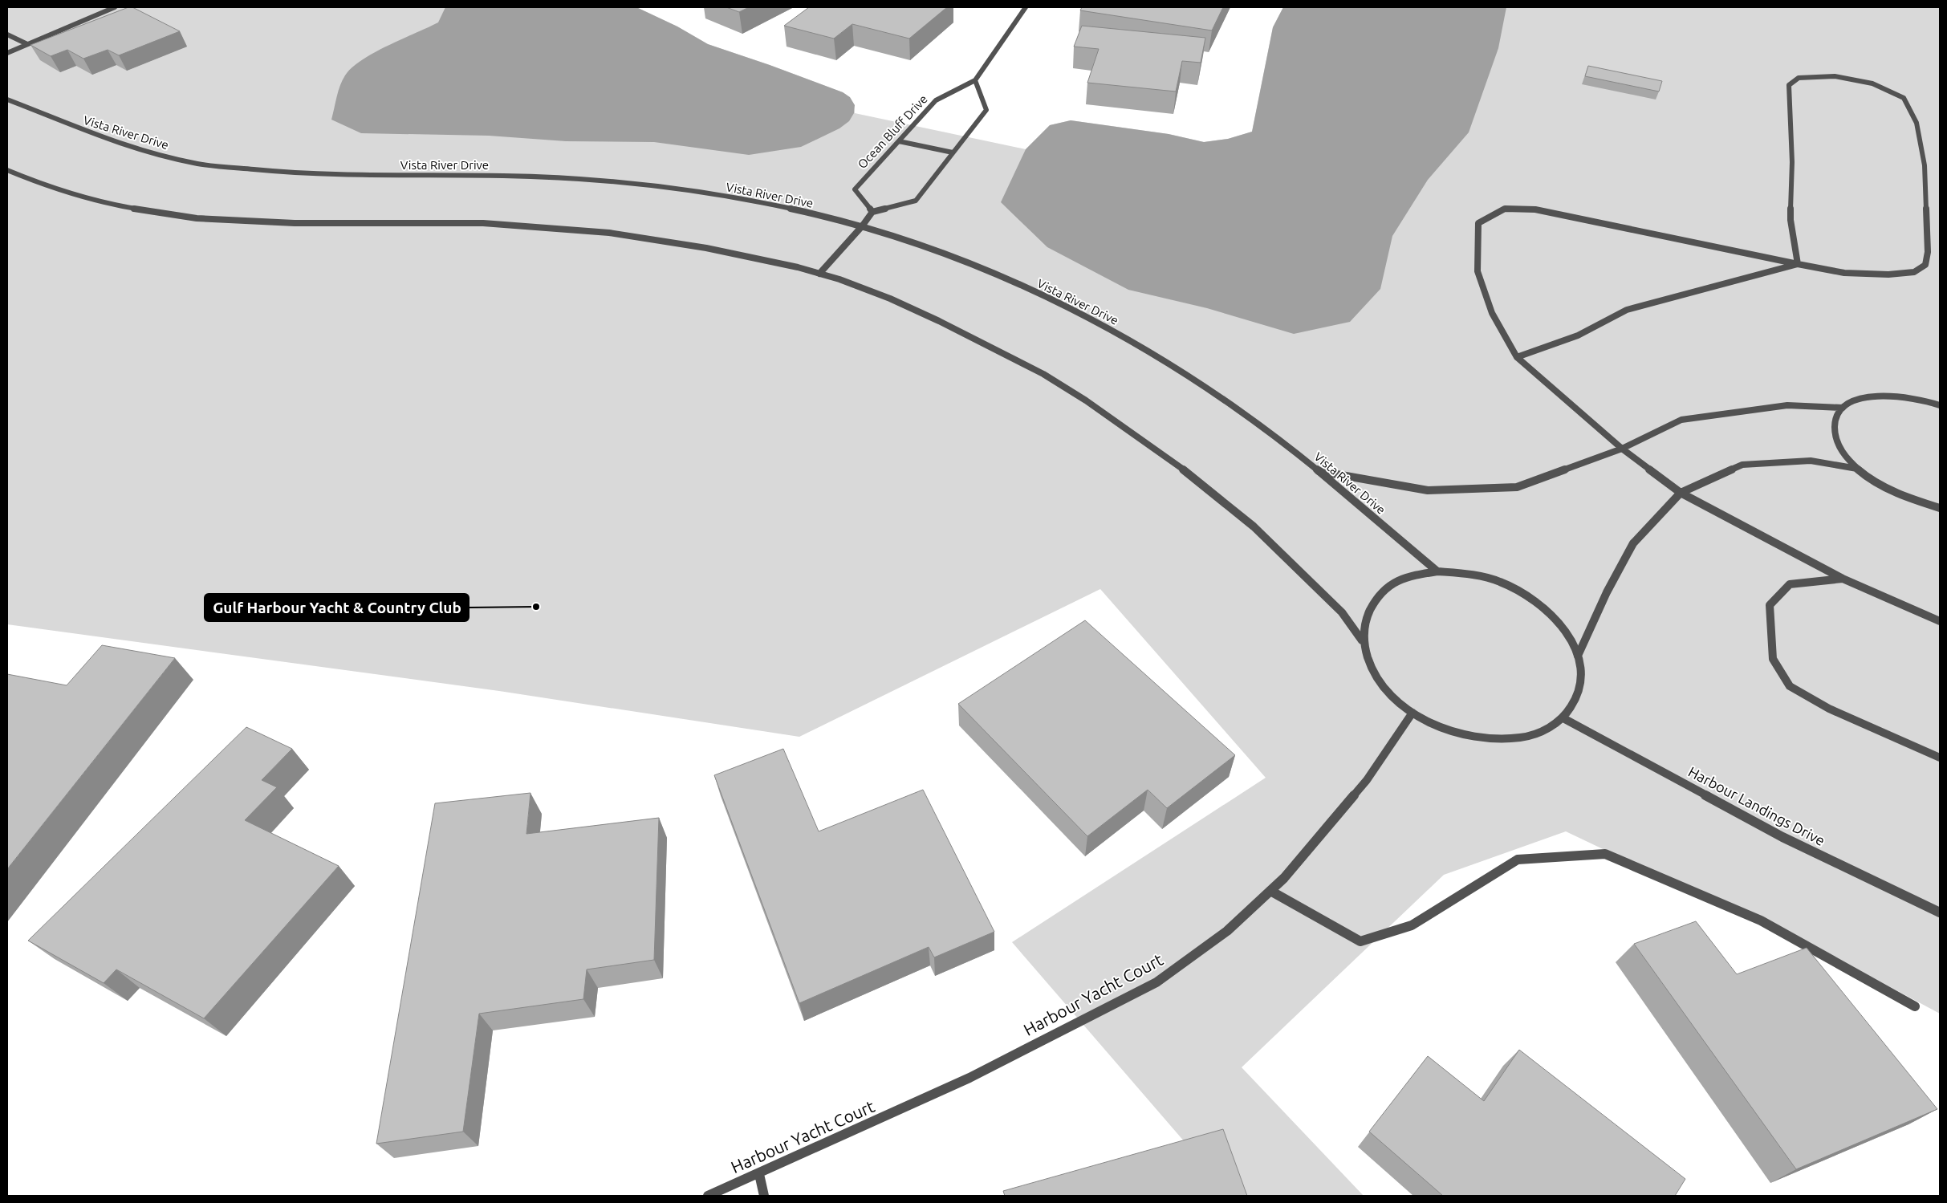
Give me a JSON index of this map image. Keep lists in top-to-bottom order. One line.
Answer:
{"streets":{"street":["Ocean Bluff Drive","Vista River Drive","Harbour Landings Drive","Harbour Yacht Court"]},"places":["Gulf Harbour Yacht & Country Club"]}
